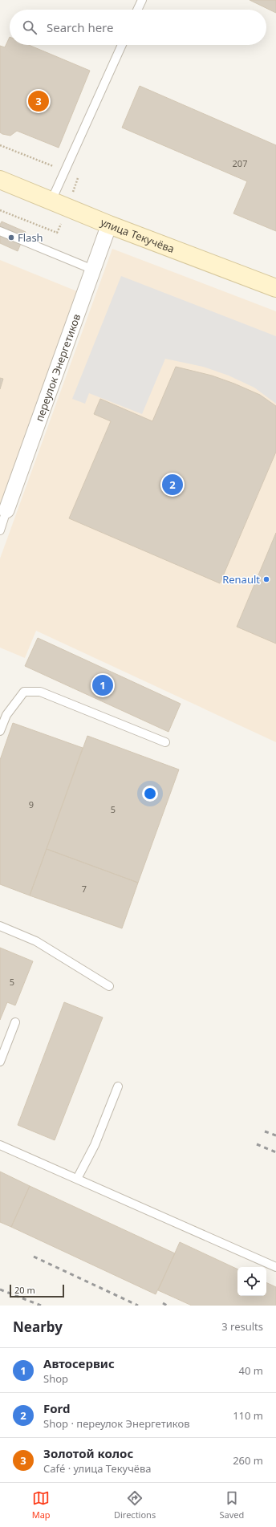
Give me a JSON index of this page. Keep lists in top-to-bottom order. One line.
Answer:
{"streets":{"main road":["улица Текучёва"],"street":["переулок Энергетиков"]},"crossings":[["улица Текучёва","переулок Энергетиков"]],"places":["Flash","Renault"],"house_numbers":["207","9","5","7","5"],"scale_bar":"20 m","page":{"search":"Search here","pins":["3","2","1"],"scale":"20 m","heading":["Nearby","3 results"],"list":[{"mark":"1","name":"Автосервис","note":"Shop","value":"40 m"},{"mark":"2","name":"Ford","note":"Shop · переулок Энергетиков","value":"110 m"},{"mark":"3","name":"Золотой колос","note":"Café · улица Текучёва","value":"260 m"}],"nav":["Map","Directions","Saved"]}}
